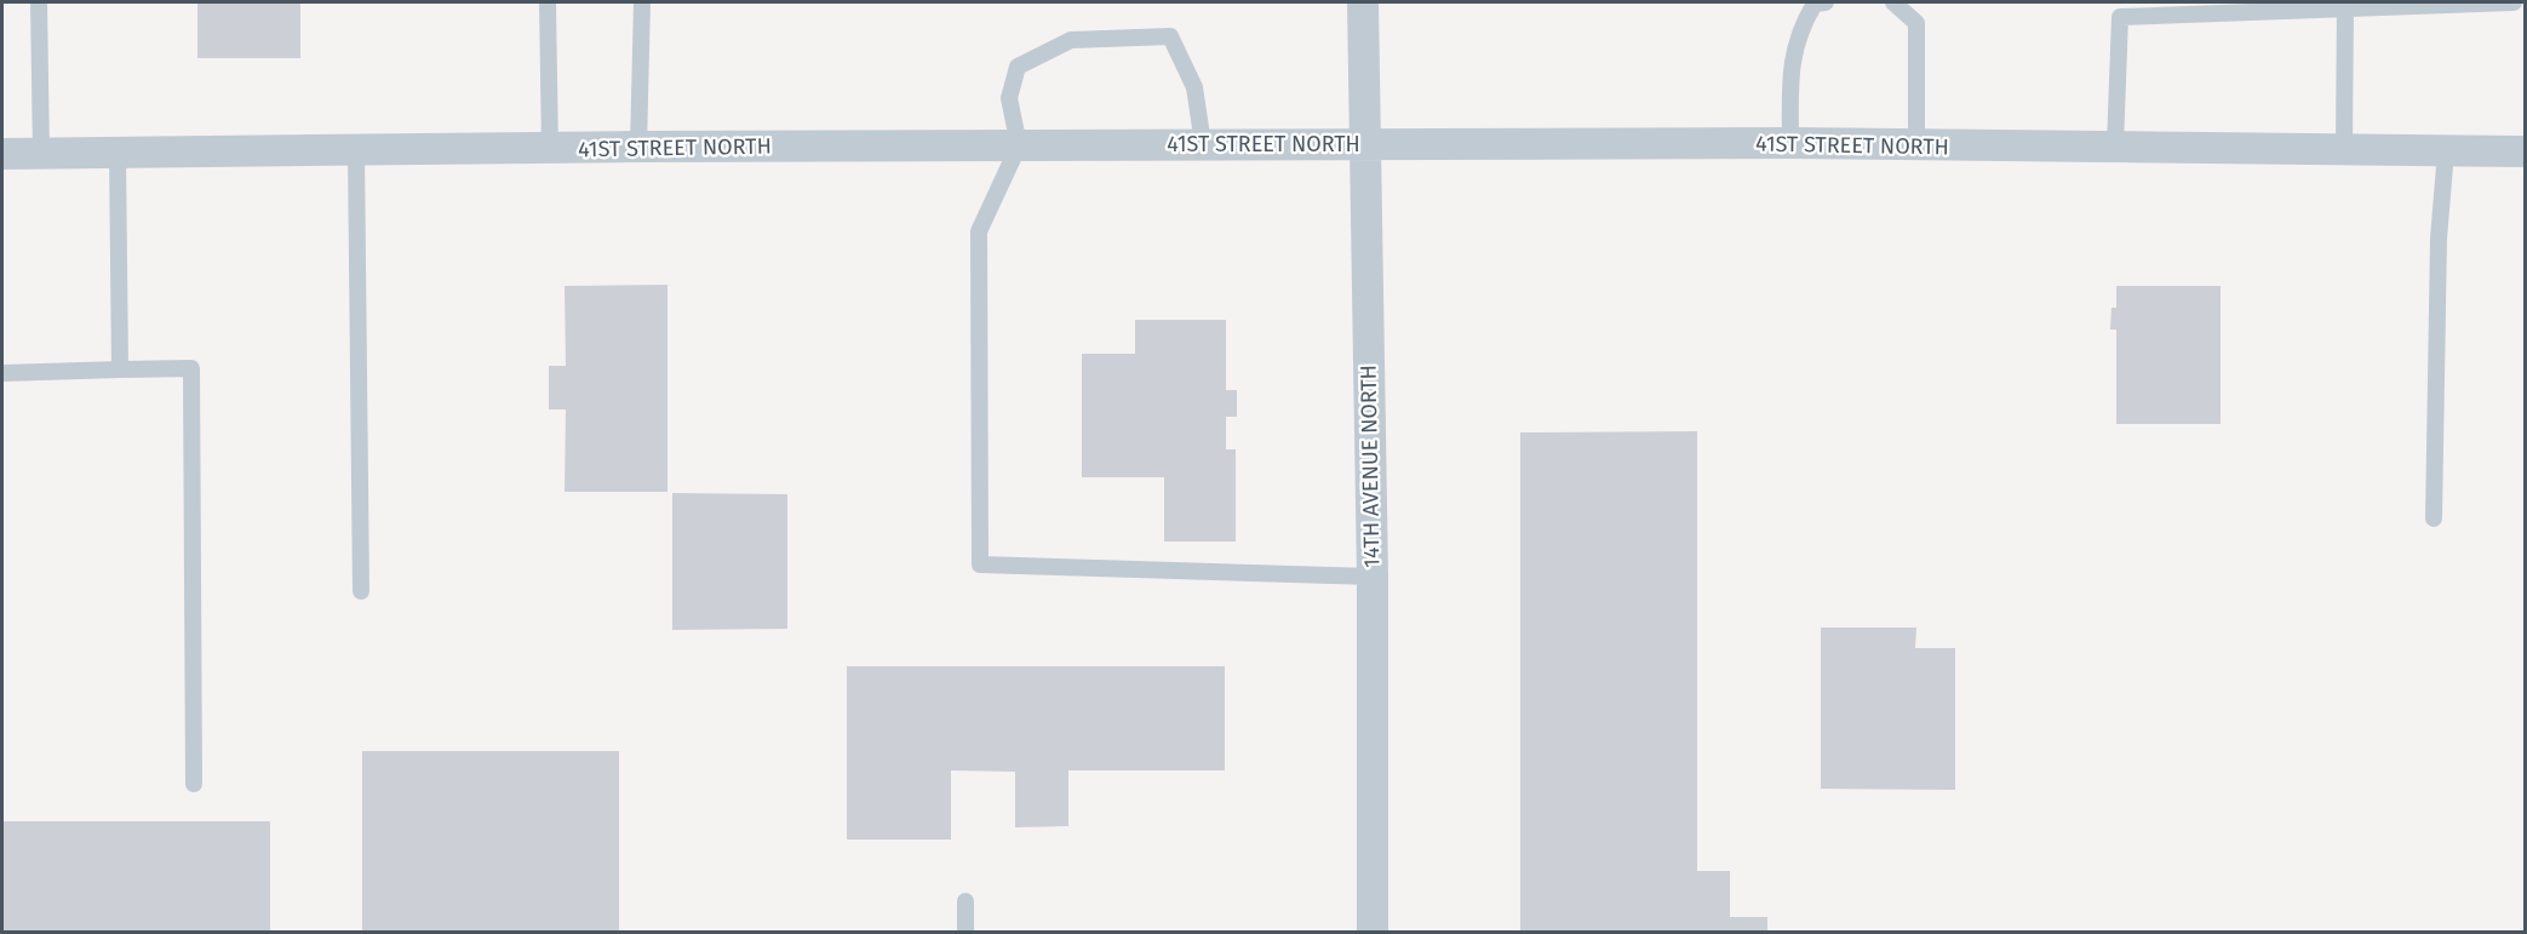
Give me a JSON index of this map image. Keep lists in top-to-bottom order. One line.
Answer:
{"streets":{"street":["41ST STREET NORTH","14TH AVENUE NORTH"]},"crossings":[["41ST STREET NORTH","14TH AVENUE NORTH"]]}
